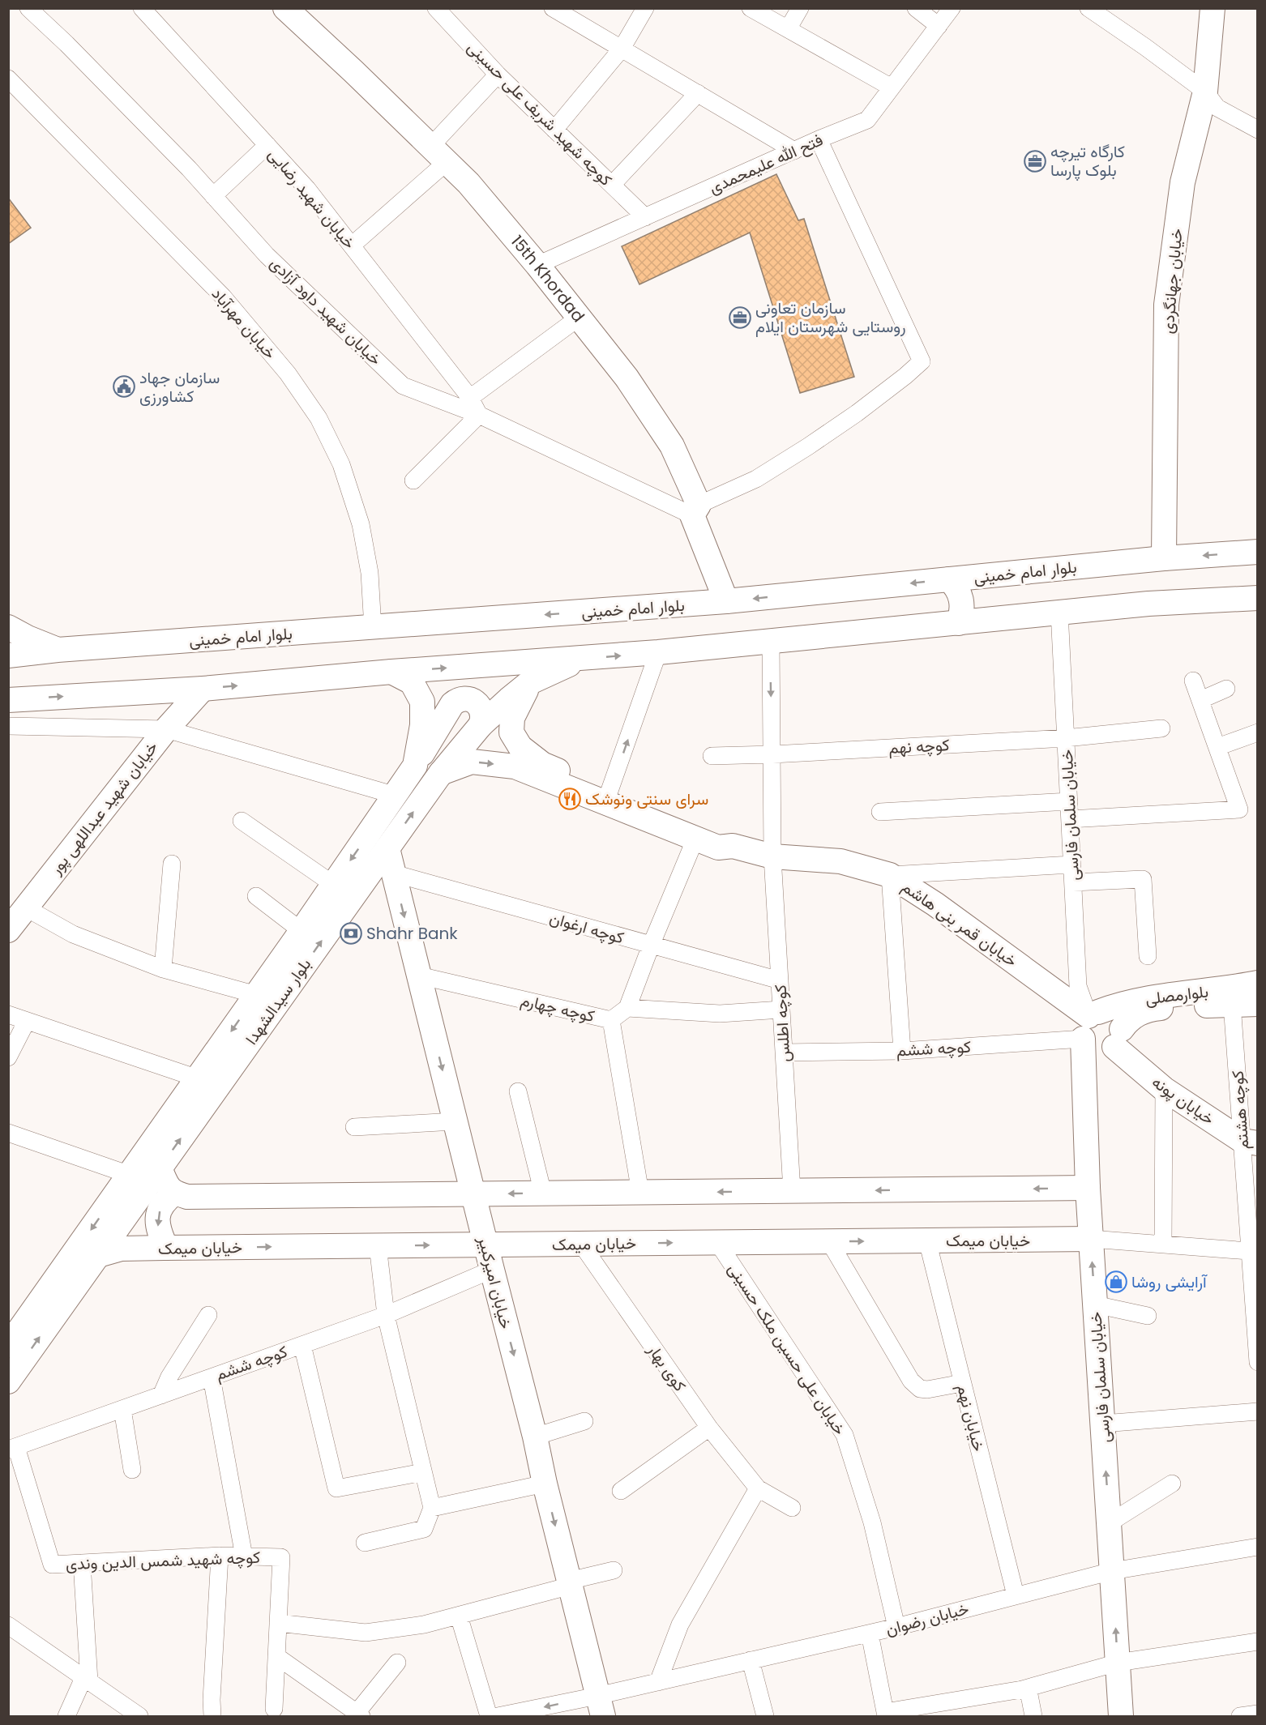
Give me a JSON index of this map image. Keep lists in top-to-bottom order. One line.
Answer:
{"streets":{"street":["کوچه شهید شریف علی حسینی","فتح الله علیمحمدی","خیابان شهید رضایی","15th Khordad","خیابان جهانگردی","خیابان شهید داود آزادی","خیابان مهرآباد","بلوار امام خمینی","کوچه نهم","خیابان شهید عبداللهی پور","خیابان سلمان فارسی","خیابان قمر بنی هاشم","کوچه ارغوان","بلوارمصلی","بلوار سیدالشهدا","کوچه چهارم","کوچه اطلس","کوچه ششم","خیابان پونه","کوچه هشتم","خیابان میمک","خیابان امیرکبیر","خیابان علی حسین ملک حسینی","کوی بهار","خیابان نهم","کوچه شهید شمس الدین وندی","خیابان رضوان"]},"crossings":[["کوچه شهید شریف علی حسینی","فتح الله علیمحمدی"],["فتح الله علیمحمدی","15th Khordad"],["خیابان شهید رضایی","خیابان شهید داود آزادی"],["15th Khordad","خیابان شهید داود آزادی"],["15th Khordad","بلوار امام خمینی"],["خیابان جهانگردی","بلوار امام خمینی"],["خیابان مهرآباد","بلوار امام خمینی"],["کوچه نهم","خیابان سلمان فارسی"],["کوچه نهم","کوچه اطلس"],["خیابان سلمان فارسی","خیابان قمر بنی هاشم"],["خیابان سلمان فارسی","بلوارمصلی"],["خیابان سلمان فارسی","کوچه ششم"],["خیابان سلمان فارسی","خیابان پونه"],["خیابان سلمان فارسی","خیابان میمک"],["خیابان سلمان فارسی","خیابان رضوان"],["خیابان قمر بنی هاشم","بلوارمصلی"],["خیابان قمر بنی هاشم","بلوار سیدالشهدا"],["خیابان قمر بنی هاشم","کوچه اطلس"],["خیابان قمر بنی هاشم","کوچه ششم"],["خیابان قمر بنی هاشم","خیابان پونه"],["کوچه ارغوان","کوچه اطلس"],["کوچه ارغوان","خیابان امیرکبیر"],["بلوارمصلی","کوچه ششم"],["بلوارمصلی","خیابان پونه"],["بلوارمصلی","کوچه هشتم"],["بلوار سیدالشهدا","خیابان میمک"],["بلوار سیدالشهدا","خیابان امیرکبیر"],["کوچه چهارم","خیابان امیرکبیر"],["کوچه اطلس","کوچه ششم"],["کوچه ششم","خیابان پونه"],["کوچه ششم","خیابان امیرکبیر"],["کوچه ششم","کوچه شهید شمس الدین وندی"],["خیابان پونه","کوچه هشتم"],["خیابان میمک","خیابان امیرکبیر"],["خیابان میمک","خیابان علی حسین ملک حسینی"],["خیابان میمک","کوی بهار"],["خیابان میمک","خیابان نهم"],["خیابان امیرکبیر","خیابان رضوان"],["خیابان علی حسین ملک حسینی","خیابان رضوان"],["خیابان نهم","خیابان رضوان"]],"places":{"office":["کارگاه تیرچه بلوک پارسا","سازمان تعاونی روستایی شهرستان ایلام"],"public building":["سازمان جهاد کشاورزی"],"restaurant":["سرای سنتی ونوشک"],"bank":["Shahr Bank"],"shop":["آرایشی روشا"]}}
